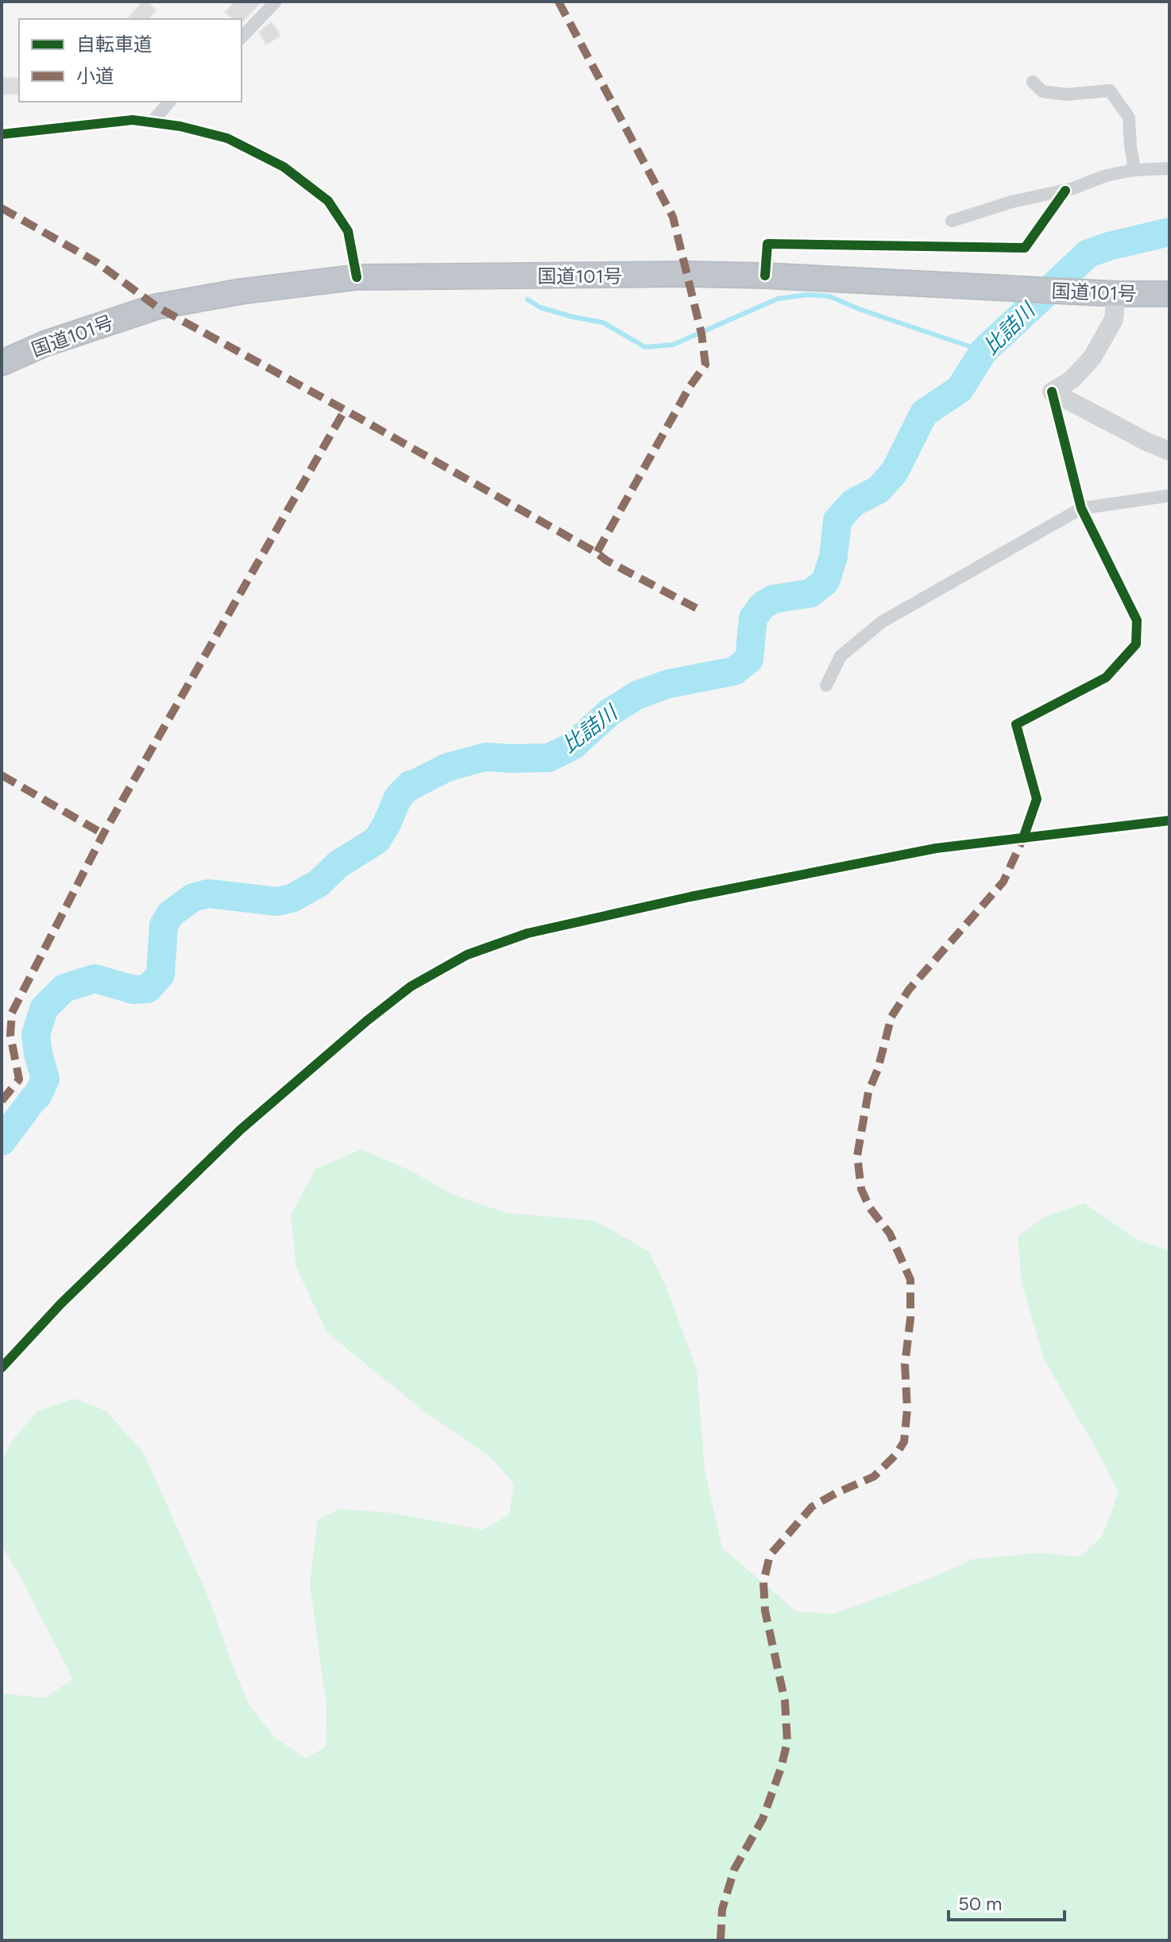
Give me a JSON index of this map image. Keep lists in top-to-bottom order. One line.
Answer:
{"streets":{"highway":["国道101号"]},"water":["比詰川"],"legend":["自転車道","小道"],"scale_bar":"50 m"}
